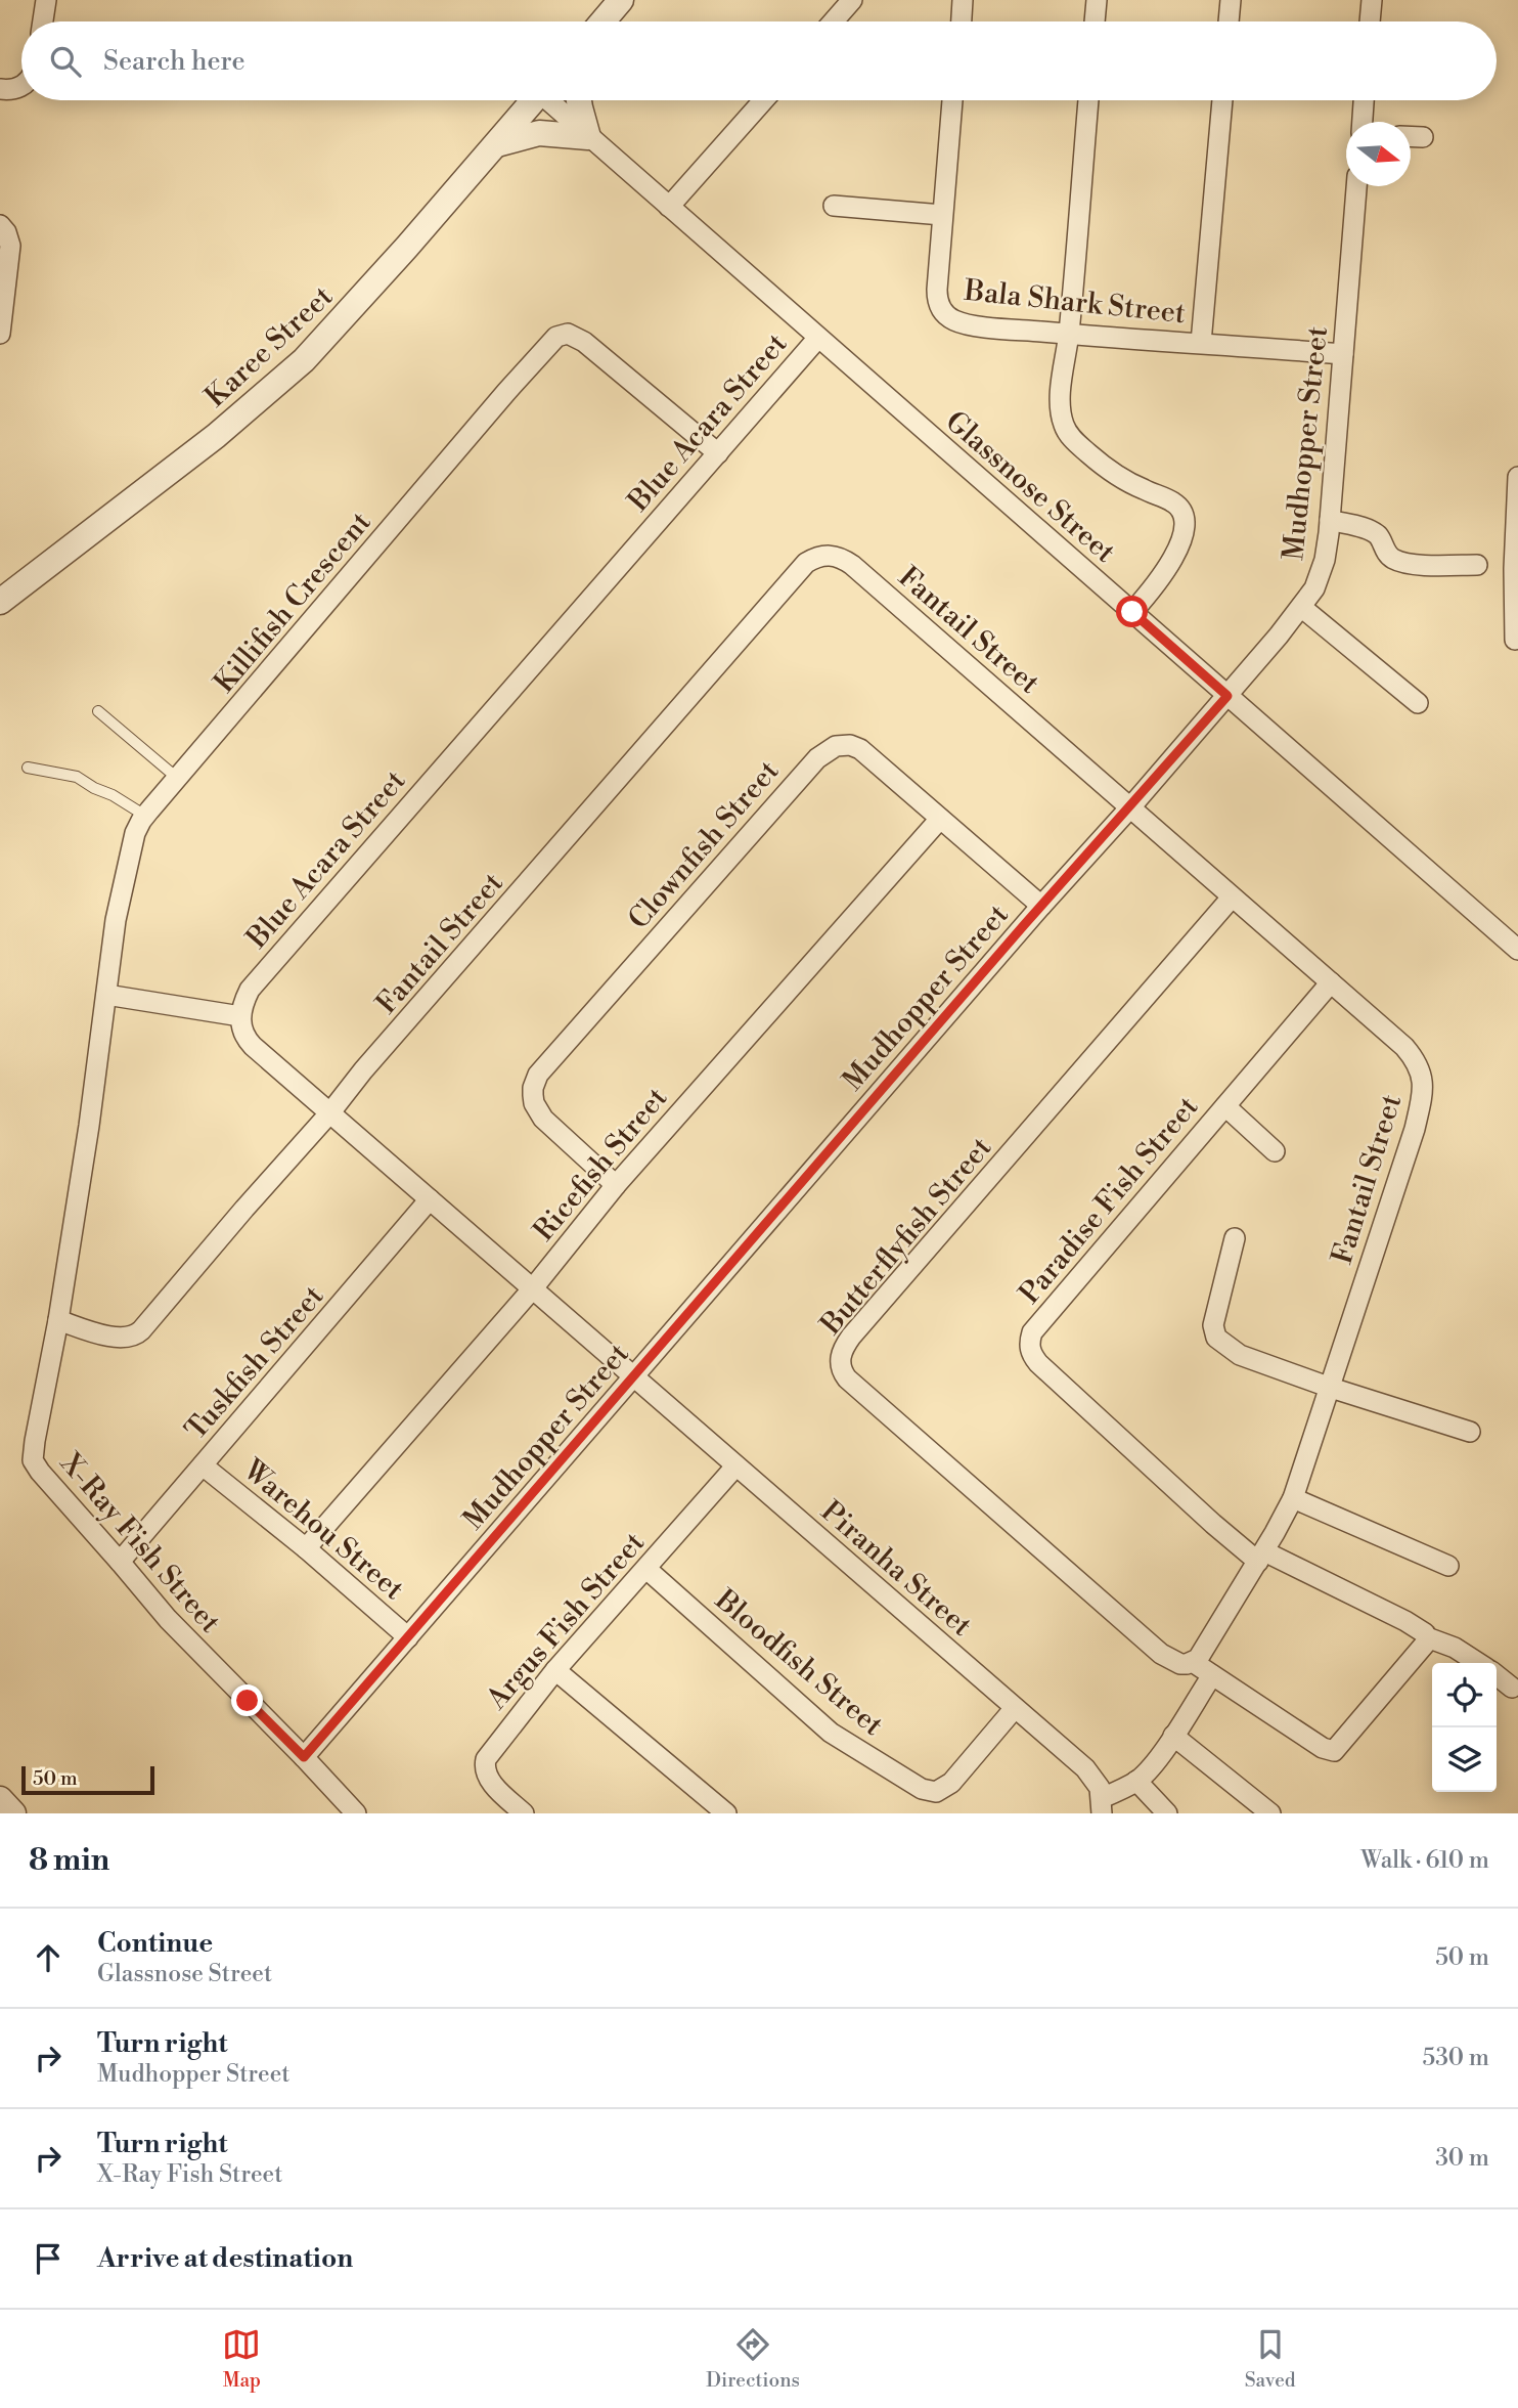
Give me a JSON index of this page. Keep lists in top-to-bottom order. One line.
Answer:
{"streets":{"street":["Bala Shark Street","Karee Street","Blue Acara Street","Mudhopper Street","Glassnose Street","Killifish Crescent","Fantail Street","Clownfish Street","Ricefish Street","Paradise Fish Street","Butterflyfish Street","Tuskfish Street","Warehou Street","X-Ray Fish Street","Piranha Street","Argus Fish Street","Bloodfish Street"]},"crossings":[["Bala Shark Street","Mudhopper Street"],["Blue Acara Street","Glassnose Street"],["Blue Acara Street","Killifish Crescent"],["Mudhopper Street","Glassnose Street"],["Mudhopper Street","Fantail Street"],["Mudhopper Street","Clownfish Street"],["Mudhopper Street","Warehou Street"],["Mudhopper Street","X-Ray Fish Street"],["Mudhopper Street","Piranha Street"],["Killifish Crescent","X-Ray Fish Street"],["Fantail Street","Paradise Fish Street"],["Fantail Street","Butterflyfish Street"],["Fantail Street","X-Ray Fish Street"],["Clownfish Street","Ricefish Street"],["Ricefish Street","Warehou Street"],["Paradise Fish Street","Butterflyfish Street"],["Tuskfish Street","Warehou Street"],["Tuskfish Street","X-Ray Fish Street"],["Piranha Street","Argus Fish Street"],["Piranha Street","Bloodfish Street"],["Argus Fish Street","Bloodfish Street"]],"scale_bar":"50 m","north":"right","page":{"search":"Search here","scale":"50 m","heading":["8 min","Walk · 610 m"],"list":[["Continue","Glassnose Street","50 m"],["Turn right","Mudhopper Street","530 m"],["Turn right","X-Ray Fish Street","30 m"],"Arrive at destination"],"nav":["Map","Directions","Saved"]}}
